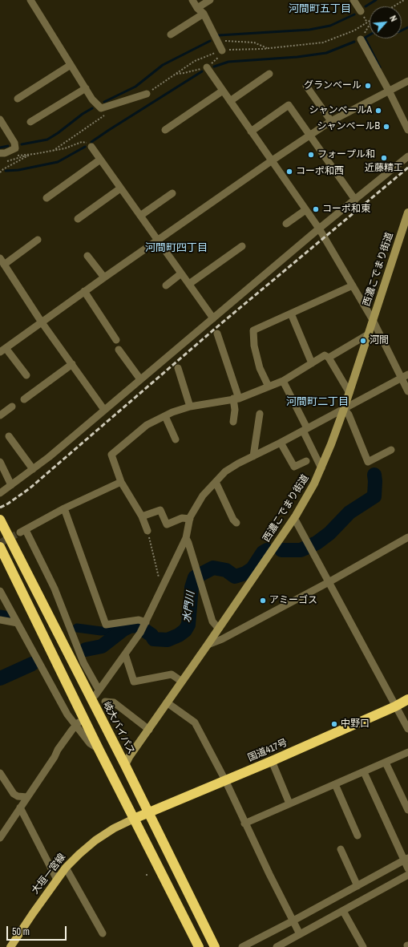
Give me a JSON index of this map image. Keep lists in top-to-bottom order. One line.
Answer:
{"streets":{"highway":["岐大バイパス","国道417号"],"main road":["大垣一宮線"],"street":["西濃こでまり街道"]},"crossings":[["西濃こでまり街道","岐大バイパス"],["岐大バイパス","国道417号"],["国道417号","大垣一宮線"]],"districts":["河間町五丁目","河間町四丁目","河間町二丁目"],"water":["水門川"],"places":["グランベール","シャンベールA","シャンベールB","フォープル和","近藤精工","コーポ和西","コーポ和東","河間","アミーゴス","中野口"],"scale_bar":"50 m","north":"top right"}
